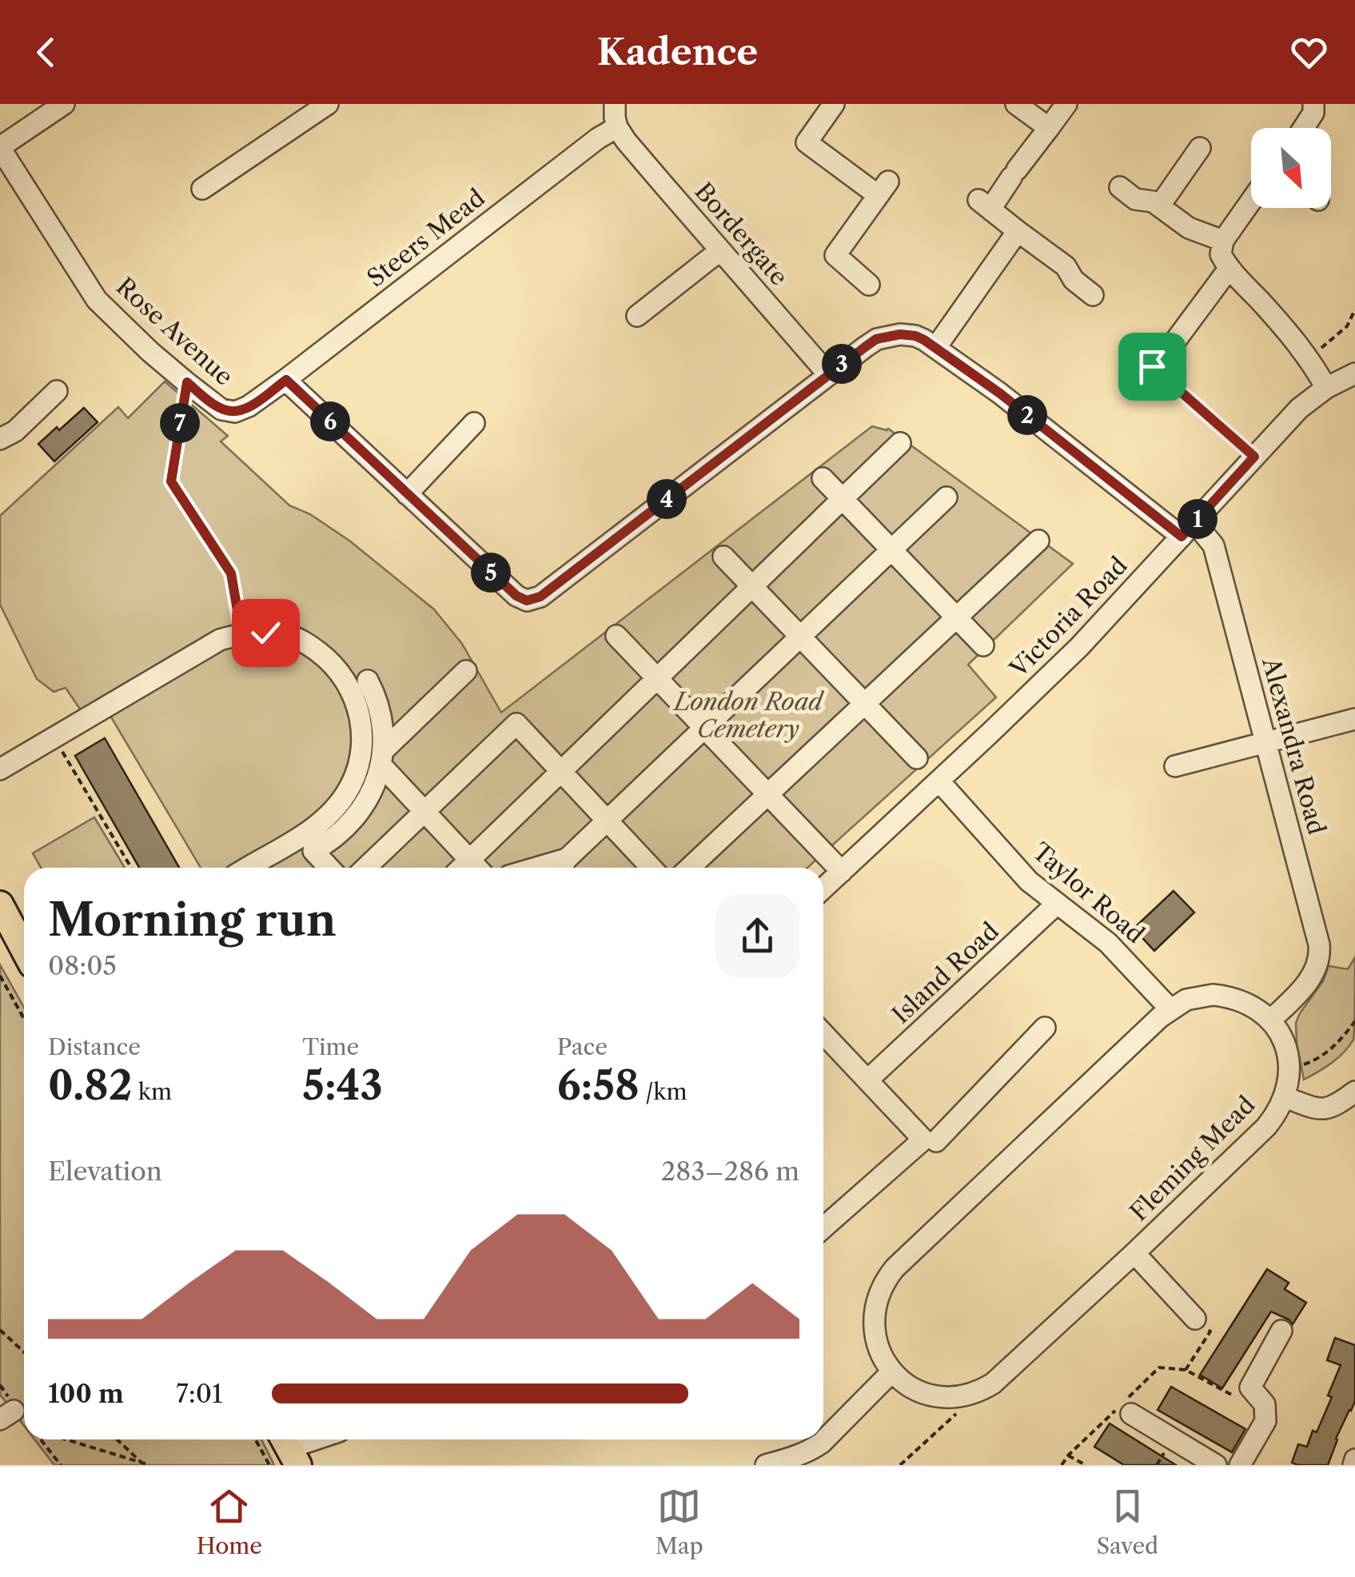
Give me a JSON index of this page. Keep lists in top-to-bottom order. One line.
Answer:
{"streets":{"street":["Bordergate","Steers Mead","Rose Avenue","Victoria Road","Alexandra Road","Taylor Road","Island Road","Fleming Mead"]},"crossings":[["Bordergate","Steers Mead"],["Bordergate","Alexandra Road"],["Steers Mead","Rose Avenue"],["Victoria Road","Alexandra Road"],["Victoria Road","Taylor Road"],["Alexandra Road","Fleming Mead"],["Taylor Road","Island Road"]],"parks":["London Road Cemetery"],"north":"bottom right","page":{"header":"Kadence","pins":["3","2","6","7","4","1","5"],"heading":["Morning run","08:05"],"stats":[["Distance","0.82 km"],["Time","5:43"],["Pace","6:58 /km"]],"chart":["Elevation","283–286 m"],"list":[{"name":"100 m","note":"7:01"}],"tabs":["Home","Map","Saved"]}}
